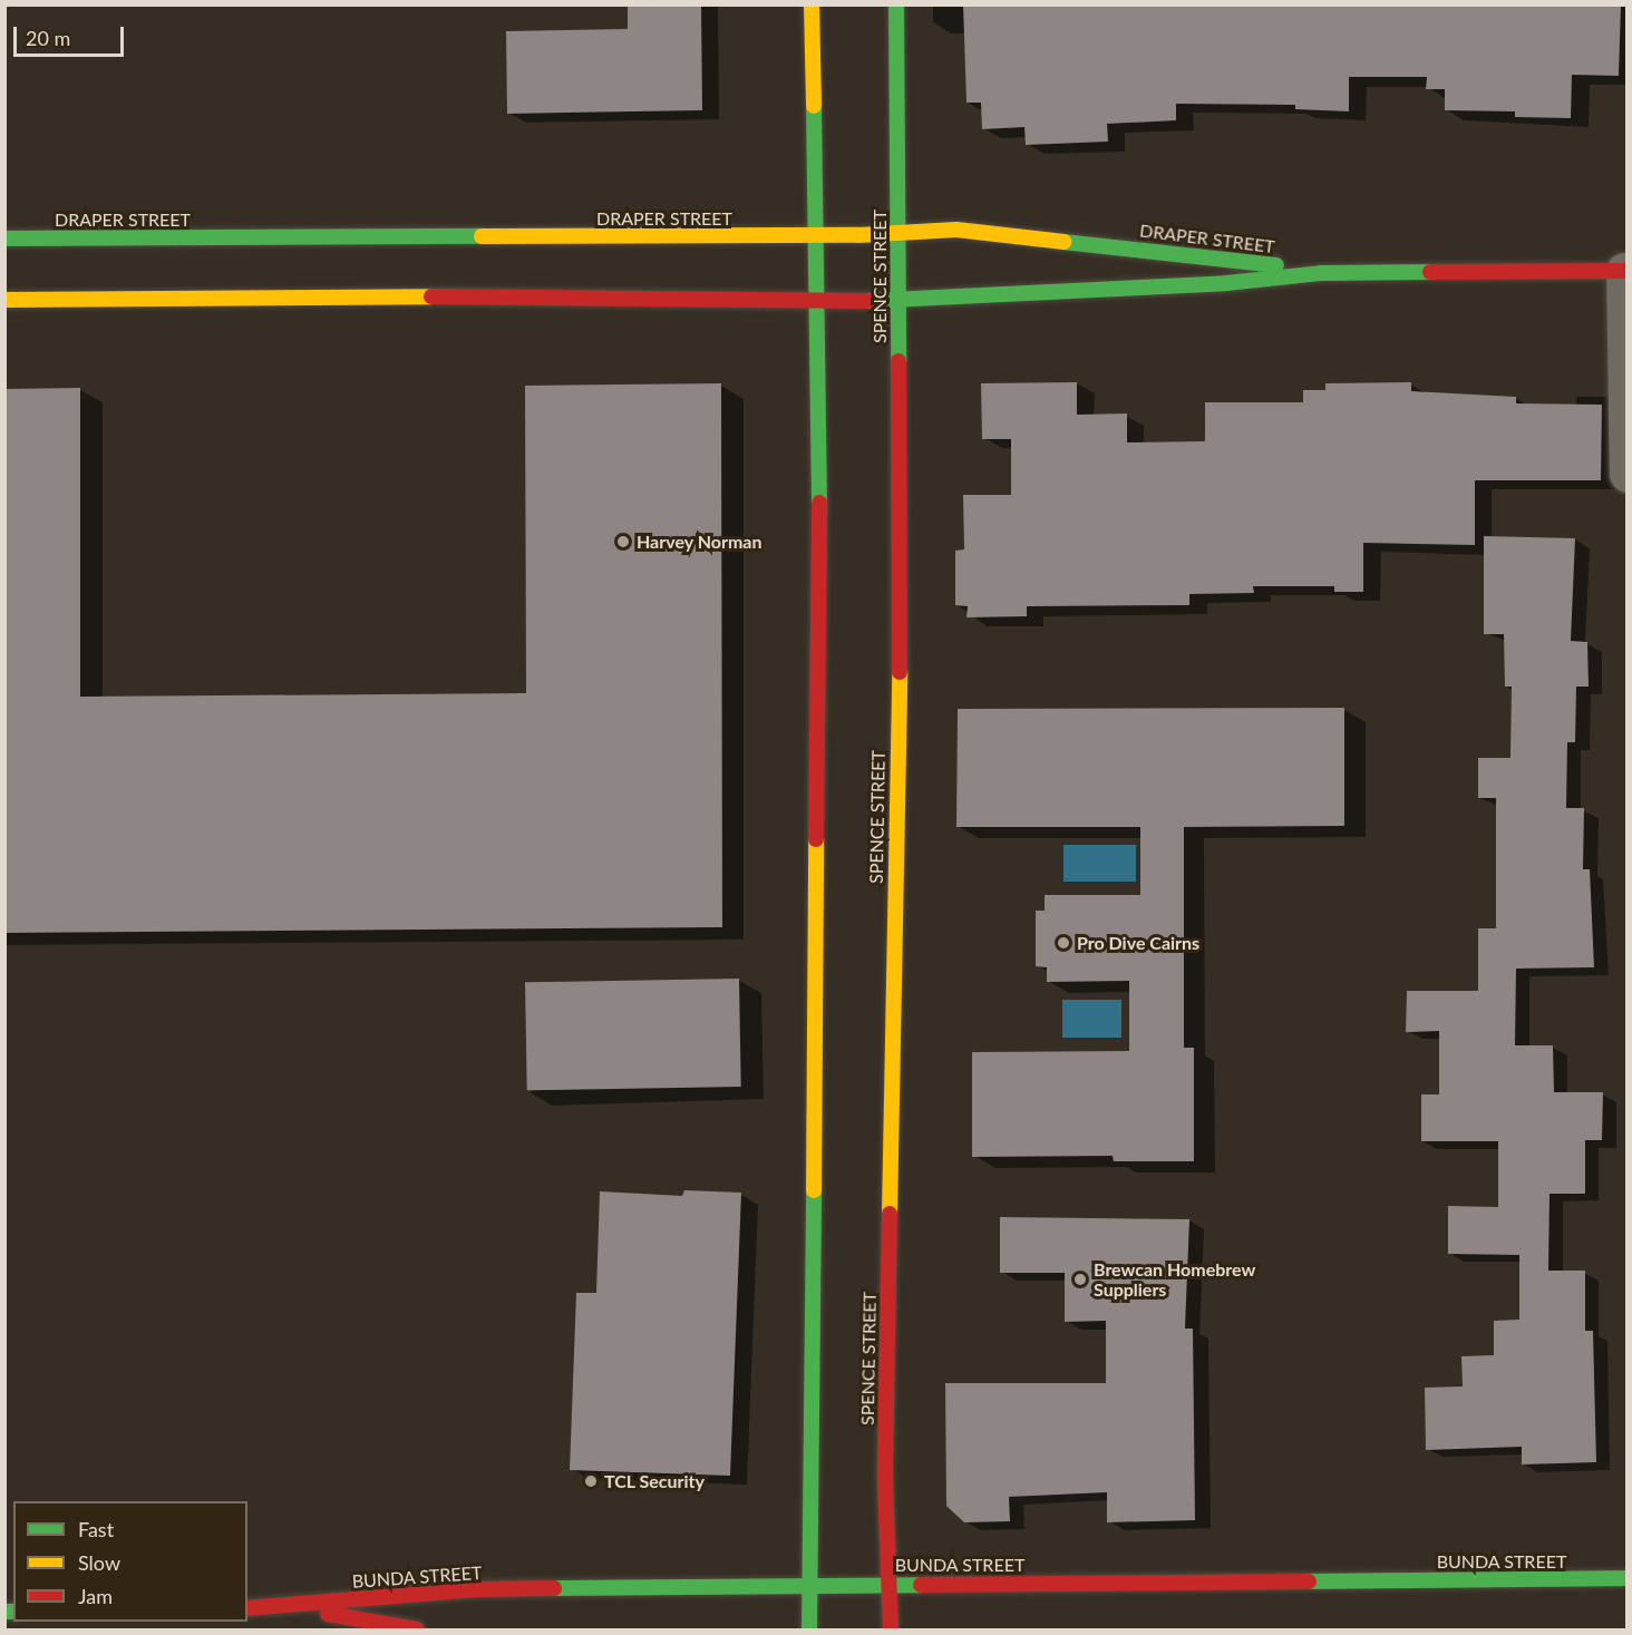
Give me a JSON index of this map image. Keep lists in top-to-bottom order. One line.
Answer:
{"streets":{"street":["DRAPER STREET","SPENCE STREET","BUNDA STREET"]},"crossings":[["DRAPER STREET","SPENCE STREET"],["SPENCE STREET","BUNDA STREET"]],"places":["Harvey Norman","Pro Dive Cairns","Brewcan Homebrew Suppliers","TCL Security"],"legend":["Fast","Slow","Jam"],"scale_bar":"20 m"}
